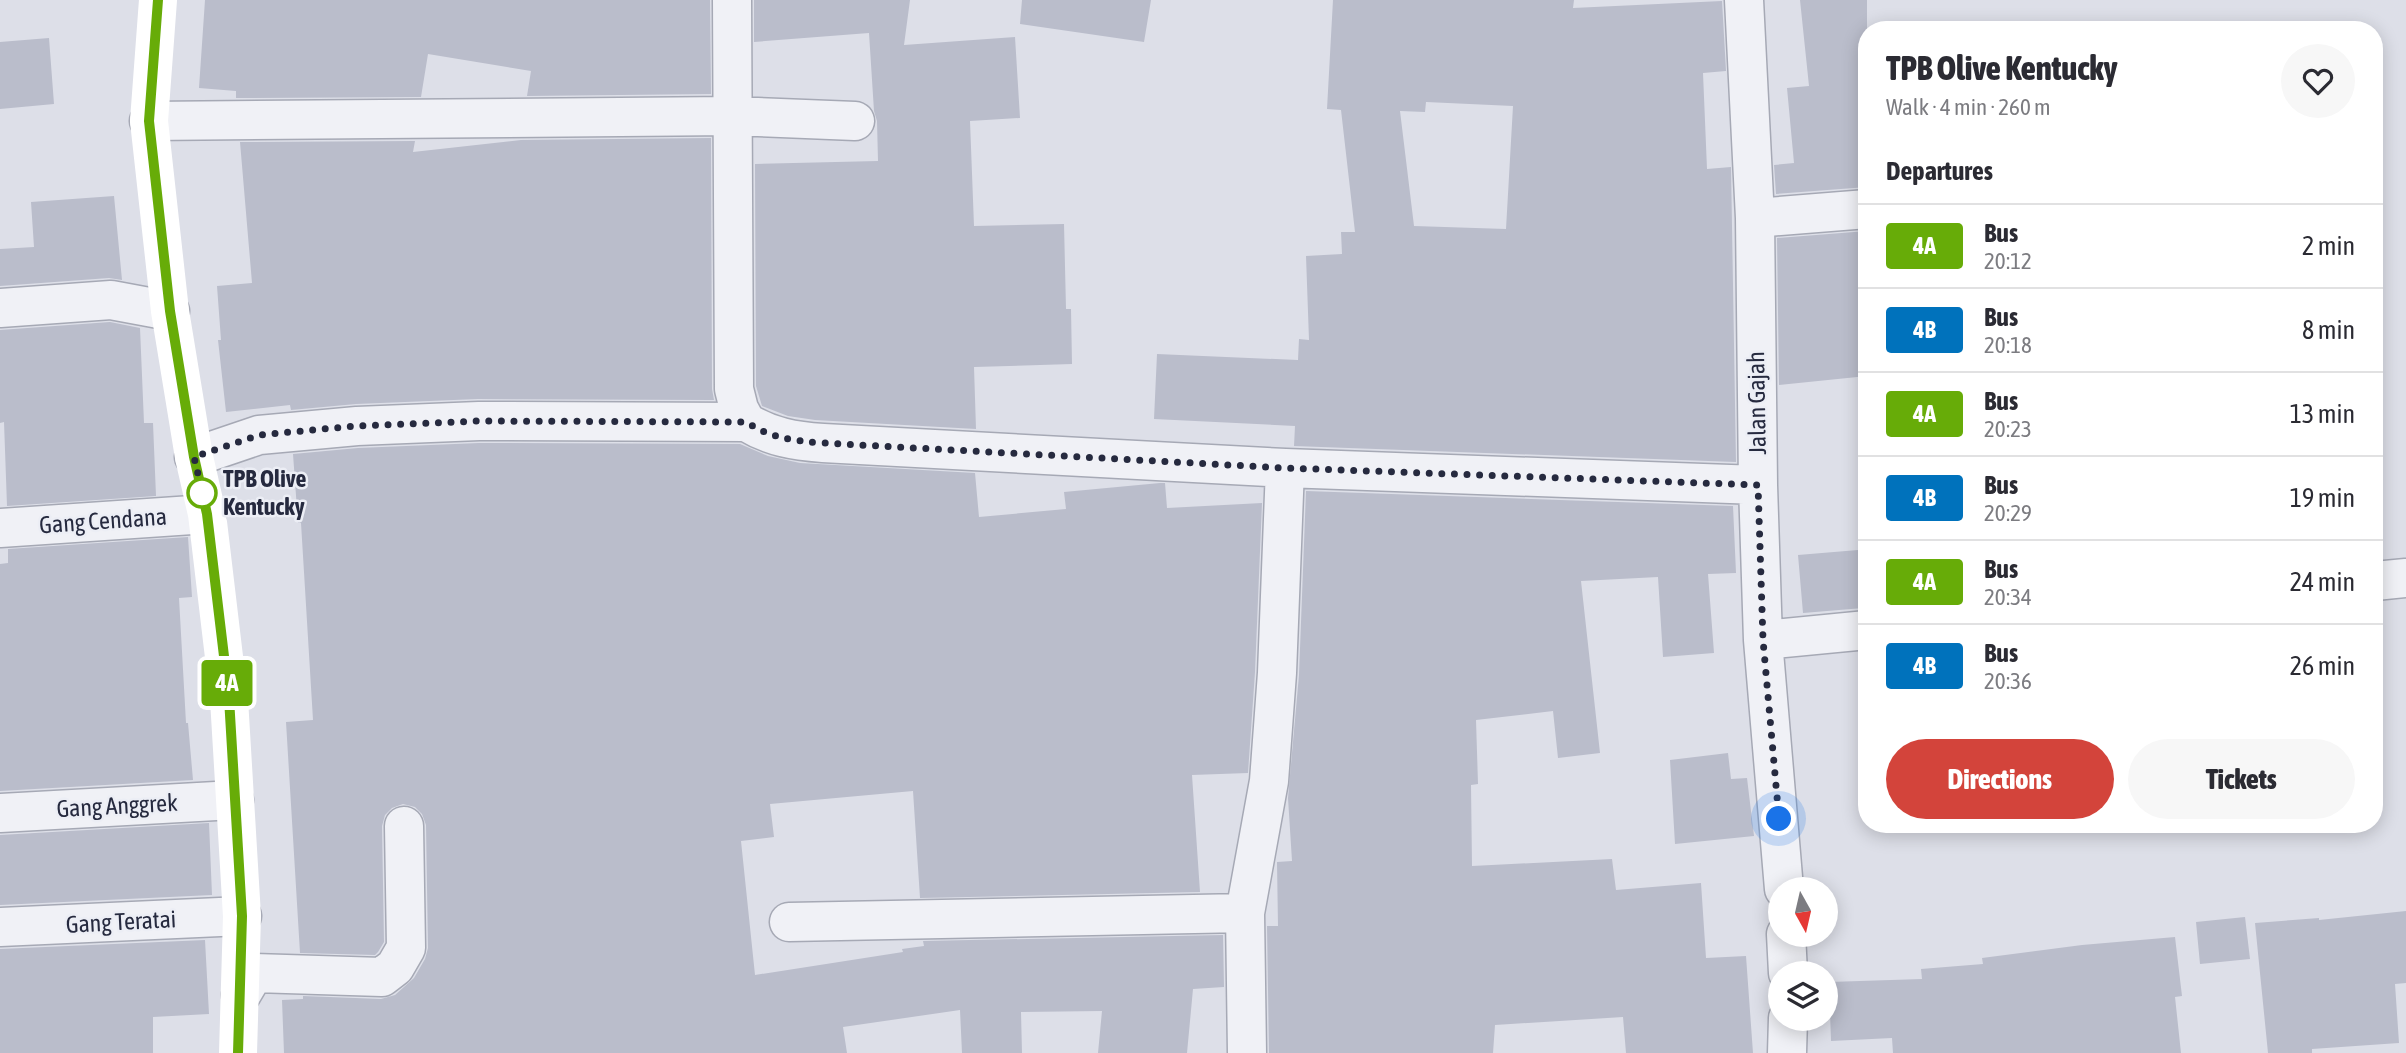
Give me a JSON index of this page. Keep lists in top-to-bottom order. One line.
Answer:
{"streets":{"street":["Jalan Gajah","Gang Cendana","Gang Anggrek","Gang Teratai"]},"places":["TPB Olive Kentucky"],"lines":["bus line 4A"],"north":"bottom","page":{"on_map":"4A","heading":[["TPB Olive Kentucky","Walk · 4 min · 260 m"],"Departures"],"list":[{"mark":"4A","name":"Bus","note":"20:12","value":"2 min"},{"mark":"4B","name":"Bus","note":"20:18","value":"8 min"},{"mark":"4A","name":"Bus","note":"20:23","value":"13 min"},{"mark":"4B","name":"Bus","note":"20:29","value":"19 min"},{"mark":"4A","name":"Bus","note":"20:34","value":"24 min"},{"mark":"4B","name":"Bus","note":"20:36","value":"26 min"}],"buttons":["Directions","Tickets"]}}
